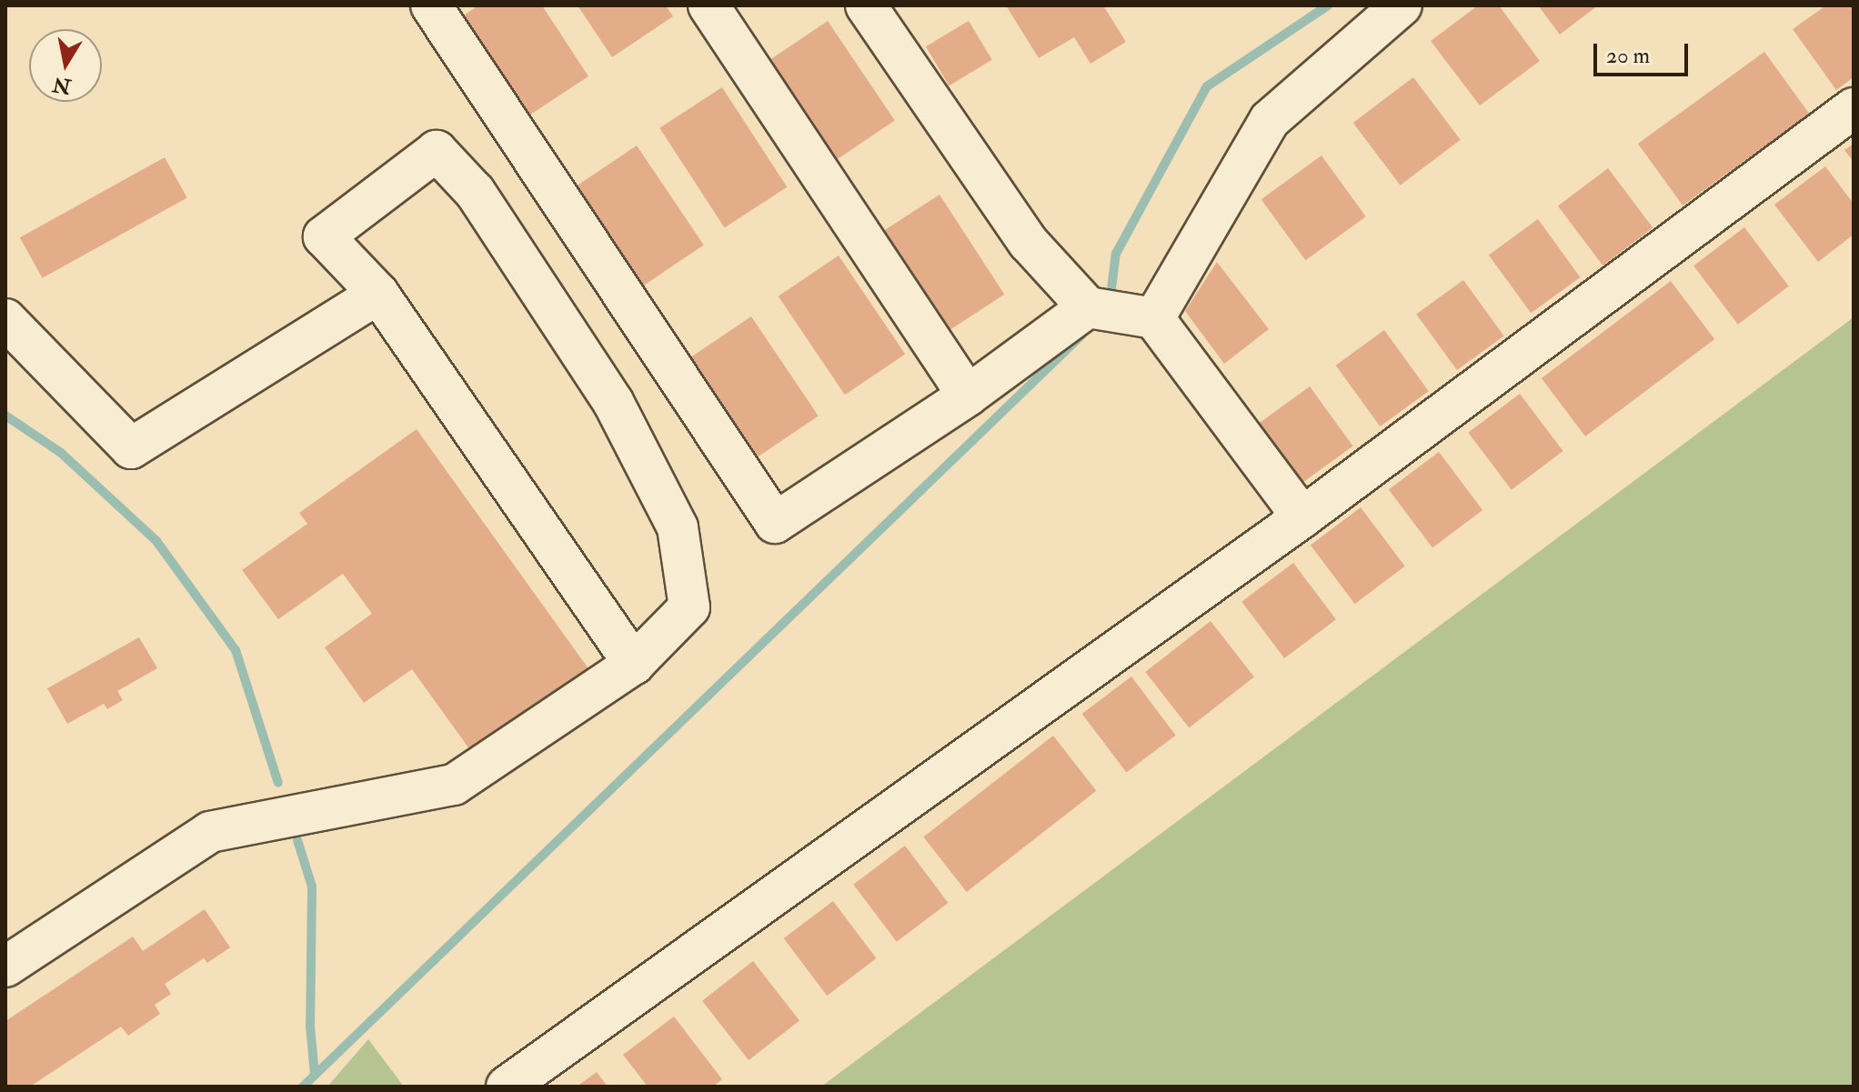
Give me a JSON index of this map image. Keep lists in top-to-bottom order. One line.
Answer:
{"scale_bar":"20 m","north":"bottom"}
